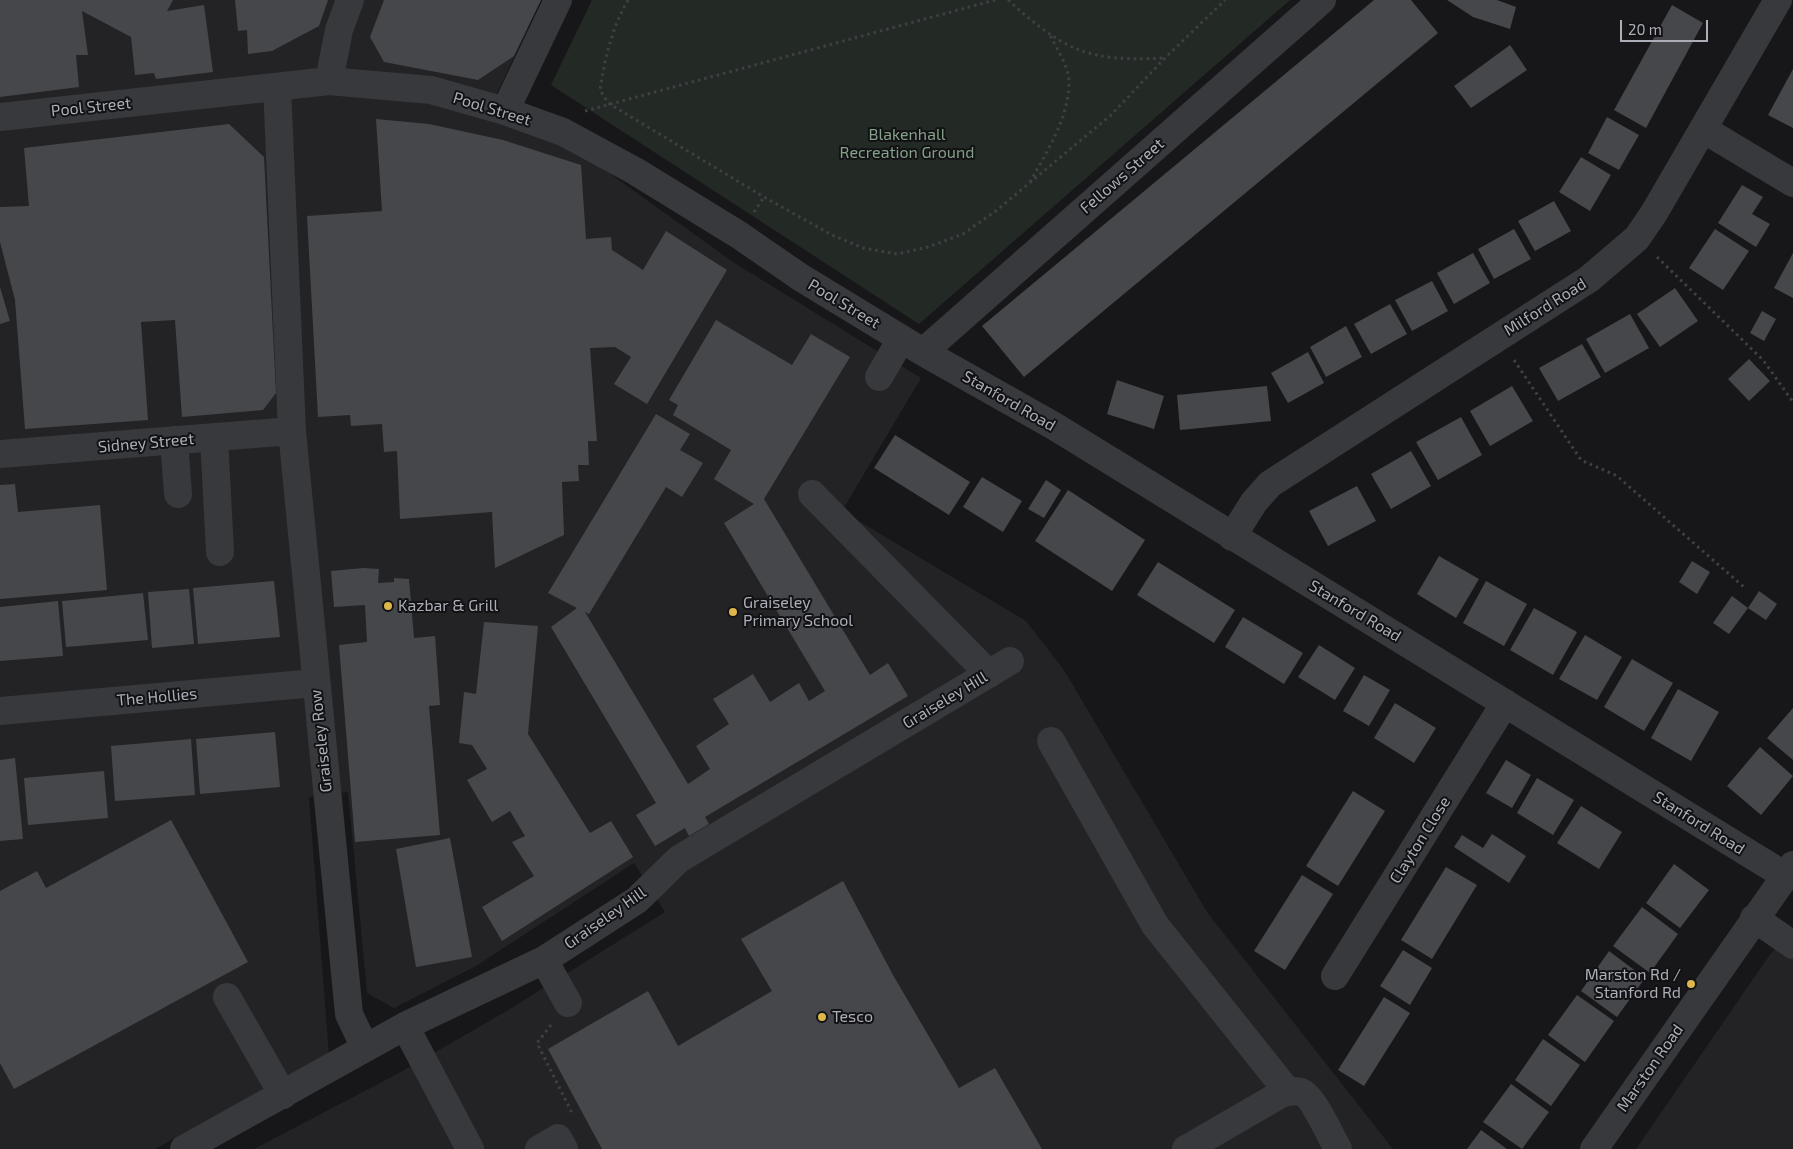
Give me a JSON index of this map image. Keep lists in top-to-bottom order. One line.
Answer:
{"streets":{"street":["Pool Street","Fellows Street","Milford Road","Stanford Road","Sidney Street","The Hollies","Graiseley Hill","Graiseley Row","Clayton Close","Marston Road"]},"crossings":[["Pool Street","Fellows Street"],["Pool Street","Stanford Road"],["Pool Street","Graiseley Row"],["Fellows Street","Stanford Road"],["Milford Road","Stanford Road"],["Stanford Road","Clayton Close"],["Stanford Road","Marston Road"],["Sidney Street","Graiseley Row"],["The Hollies","Graiseley Row"],["Graiseley Hill","Graiseley Row"]],"parks":["Blakenhall Recreation Ground"],"places":["Kazbar & Grill","Graiseley Primary School","Marston Rd / Stanford Rd","Tesco"],"scale_bar":"20 m"}
